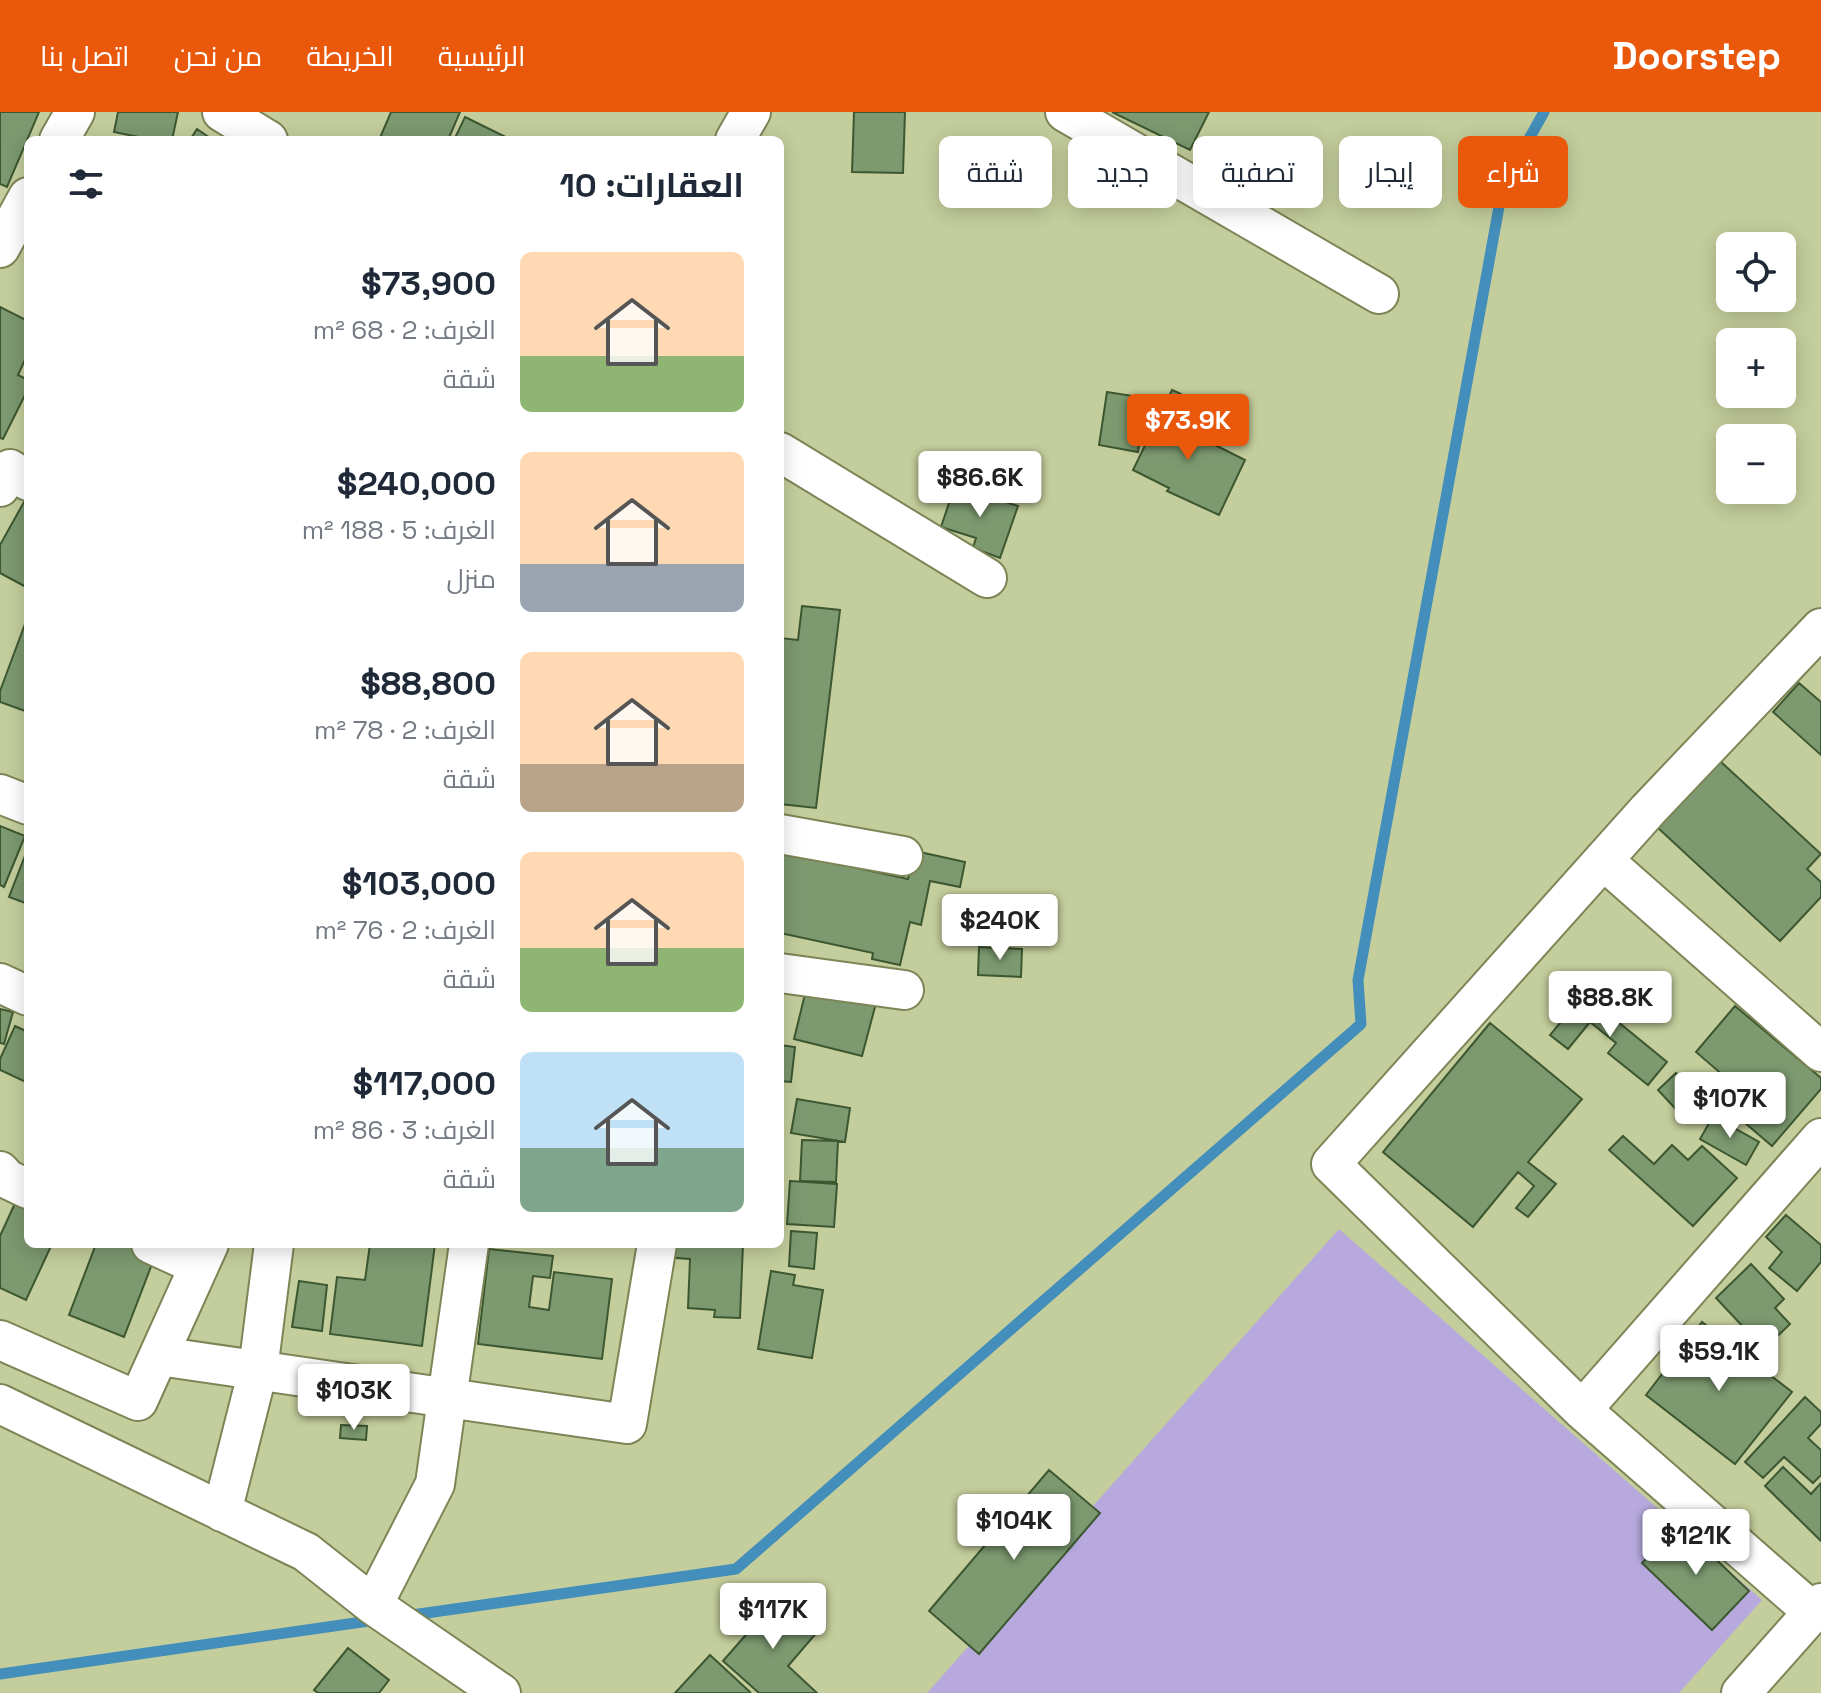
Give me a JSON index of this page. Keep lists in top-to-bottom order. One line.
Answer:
{"page":{"header":"Doorstep","nav":["الرئيسية","الخريطة","من نحن","اتصل بنا"],"chip":["شراء","إيجار","تصفية","جديد","شقة"],"heading":"العقارات: 10","map_buttons":["+","−"],"list":[{"name":"$73,900","note":"الغرف: 2 · 68 m² · شقة"},{"name":"$240,000","note":"الغرف: 5 · 188 m² · منزل"},{"name":"$88,800","note":"الغرف: 2 · 78 m² · شقة"},{"name":"$103,000","note":"الغرف: 2 · 76 m² · شقة"},{"name":"$117,000","note":"الغرف: 3 · 86 m² · شقة"}],"price":["$73.9K","$86.6K","$240K","$88.8K","$107K","$59.1K","$103K","$104K","$121K","$117K"]}}
